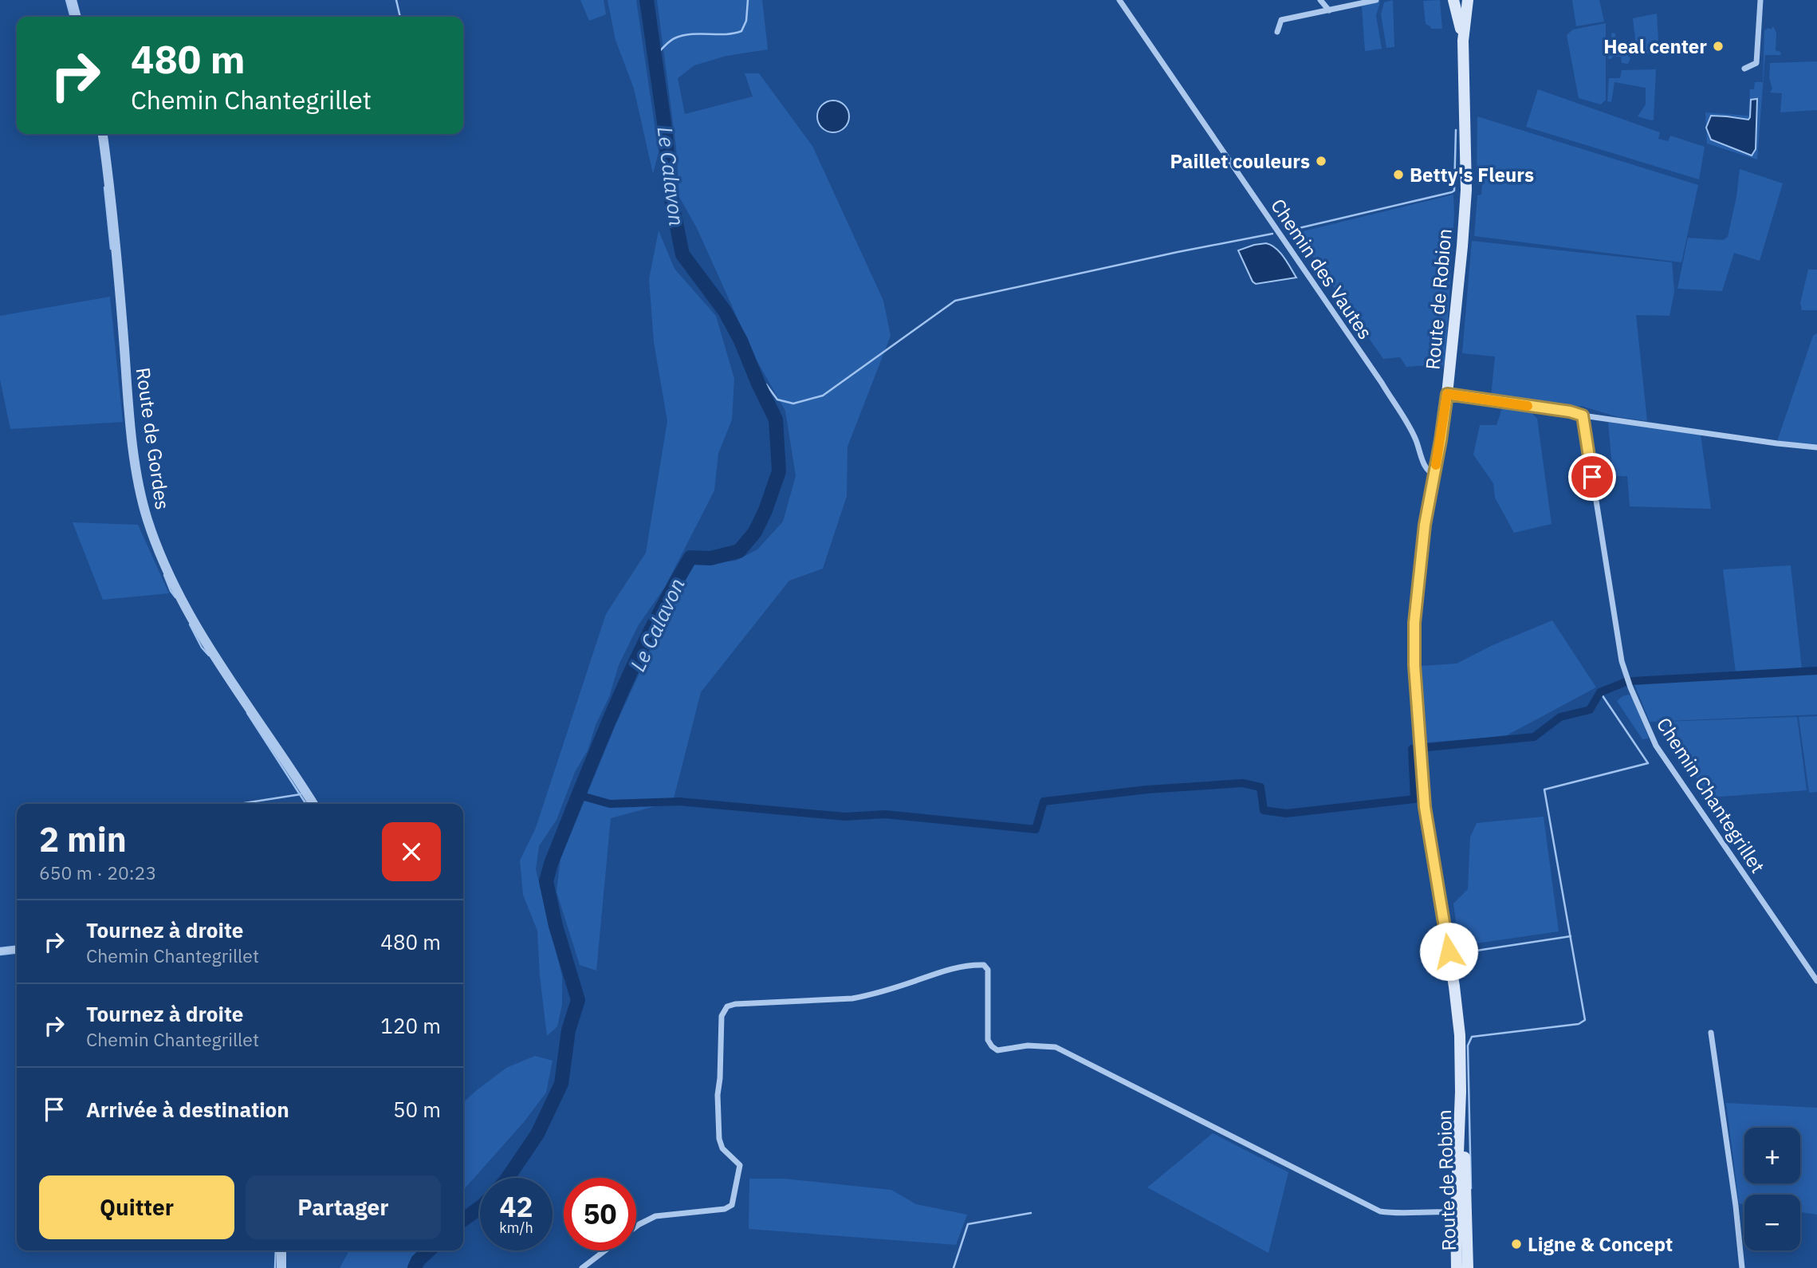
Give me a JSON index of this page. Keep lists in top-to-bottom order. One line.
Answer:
{"streets":{"main road":["Route de Robion"],"street":["Chemin des Vautes","Route de Gordes","Chemin Chantegrillet"]},"crossings":[["Chemin des Vautes","Route de Robion"]],"water":["Le Calavon"],"places":["Heal center","Paillet couleurs","Betty's Fleurs","Ligne & Concept"],"page":{"turn":["480 m","Chemin Chantegrillet"],"heading":["2 min","650 m · 20:23"],"list":[{"name":"Tournez à droite","note":"Chemin Chantegrillet","value":"480 m"},{"name":"Tournez à droite","note":"Chemin Chantegrillet","value":"120 m"},{"name":"Arrivée à destination","value":"50 m"}],"map_buttons":["+","−"],"buttons":["Quitter","Partager"],"speed":"42 km/h","limit":"50"}}
